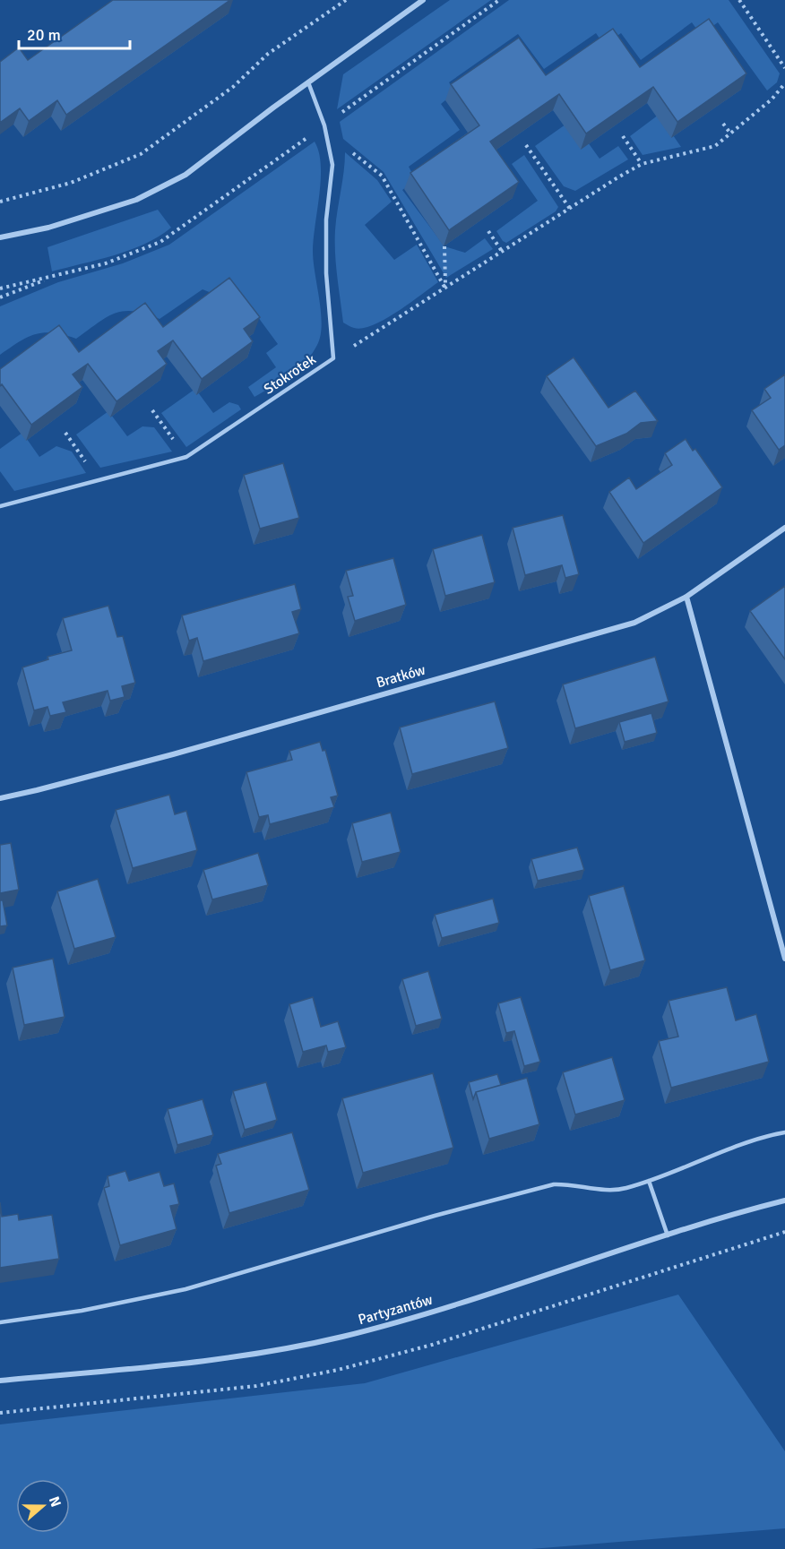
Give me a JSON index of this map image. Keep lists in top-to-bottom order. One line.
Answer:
{"streets":{"street":["Bratków","Partyzantów"],"lane":["Stokrotek"]},"scale_bar":"20 m","north":"right"}
